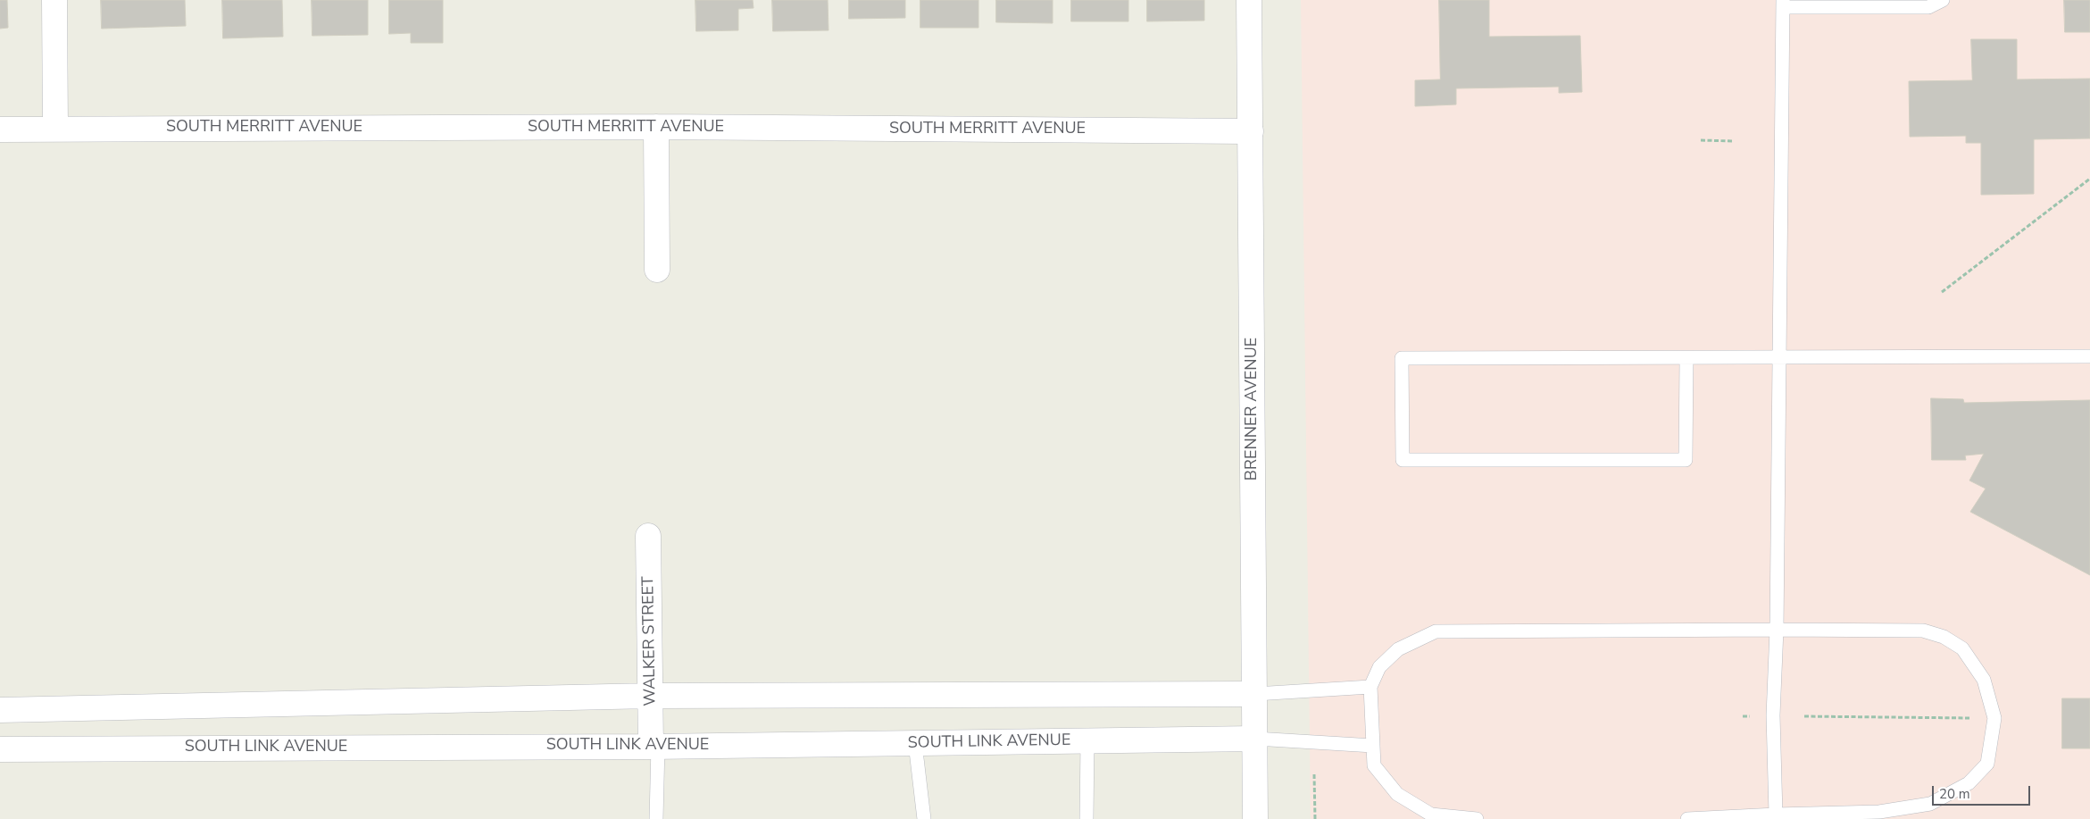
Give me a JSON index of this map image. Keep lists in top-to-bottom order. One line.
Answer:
{"streets":{"street":["SOUTH MERRITT AVENUE","BRENNER AVENUE","WALKER STREET","SOUTH LINK AVENUE"]},"crossings":[["SOUTH MERRITT AVENUE","BRENNER AVENUE"],["BRENNER AVENUE","SOUTH LINK AVENUE"],["WALKER STREET","SOUTH LINK AVENUE"]],"scale_bar":"20 m"}
